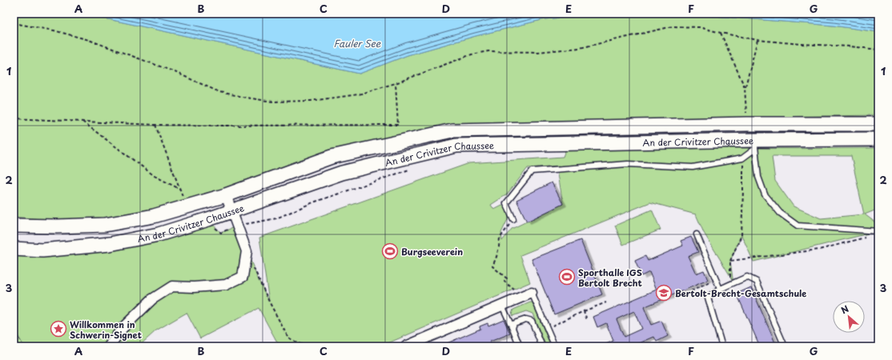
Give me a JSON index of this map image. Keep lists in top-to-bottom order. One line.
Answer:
{"streets":{"street":["An der Crivitzer Chaussee"]},"water":["Fauler See"],"places":{"sports":["Burgseeverein","Sporthalle IGS Bertolt Brecht"],"school or university":["Bertolt-Brecht-Gesamtschule"],"place":["Willkommen in Schwerin-Signet"]},"north":"top left","grid":{"columns":["A","B","C","D","E","F","G"],"rows":["1","2","3"]}}
